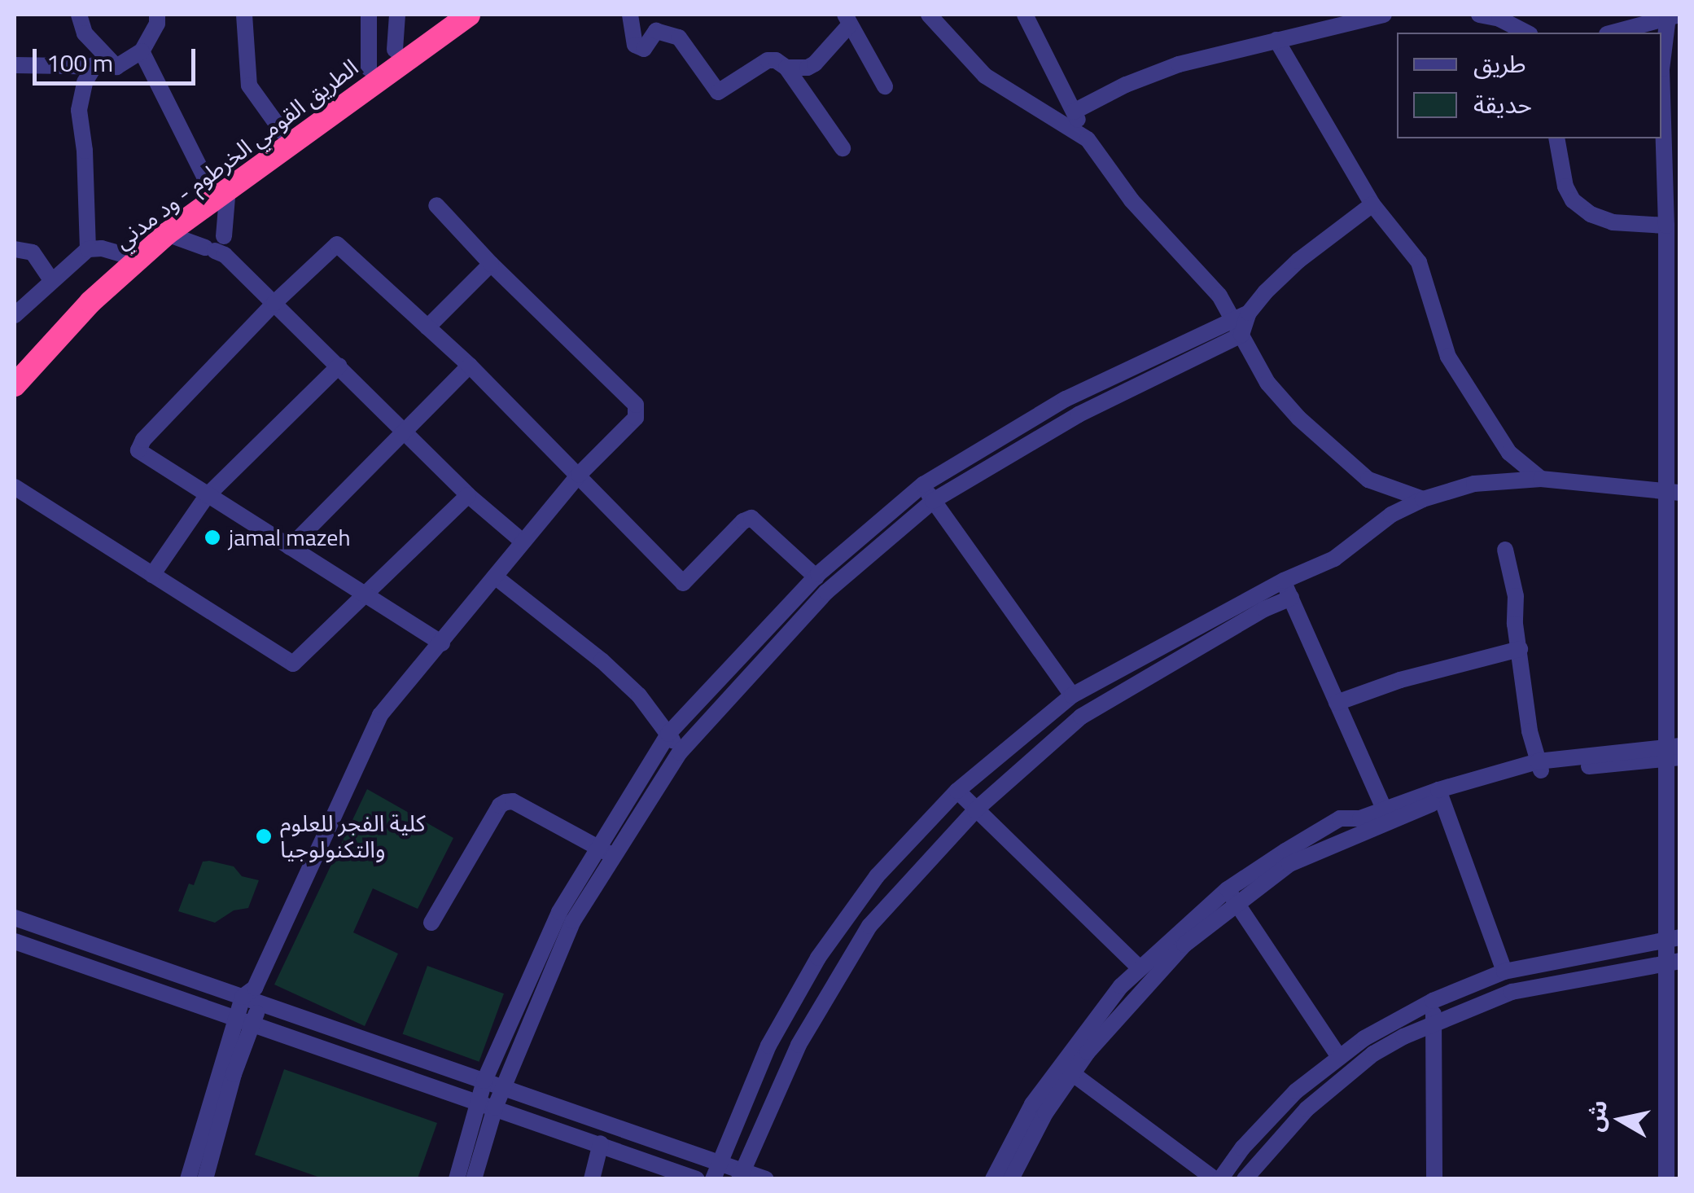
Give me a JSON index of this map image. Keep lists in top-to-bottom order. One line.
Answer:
{"streets":{"highway":["الطريق القومي الخرطوم - ود مدني"]},"places":["jamal mazeh","كلية الفجر للعلوم والتكنولوجيا"],"legend":["طريق","حديقة"],"scale_bar":"100 m","north":"left"}
